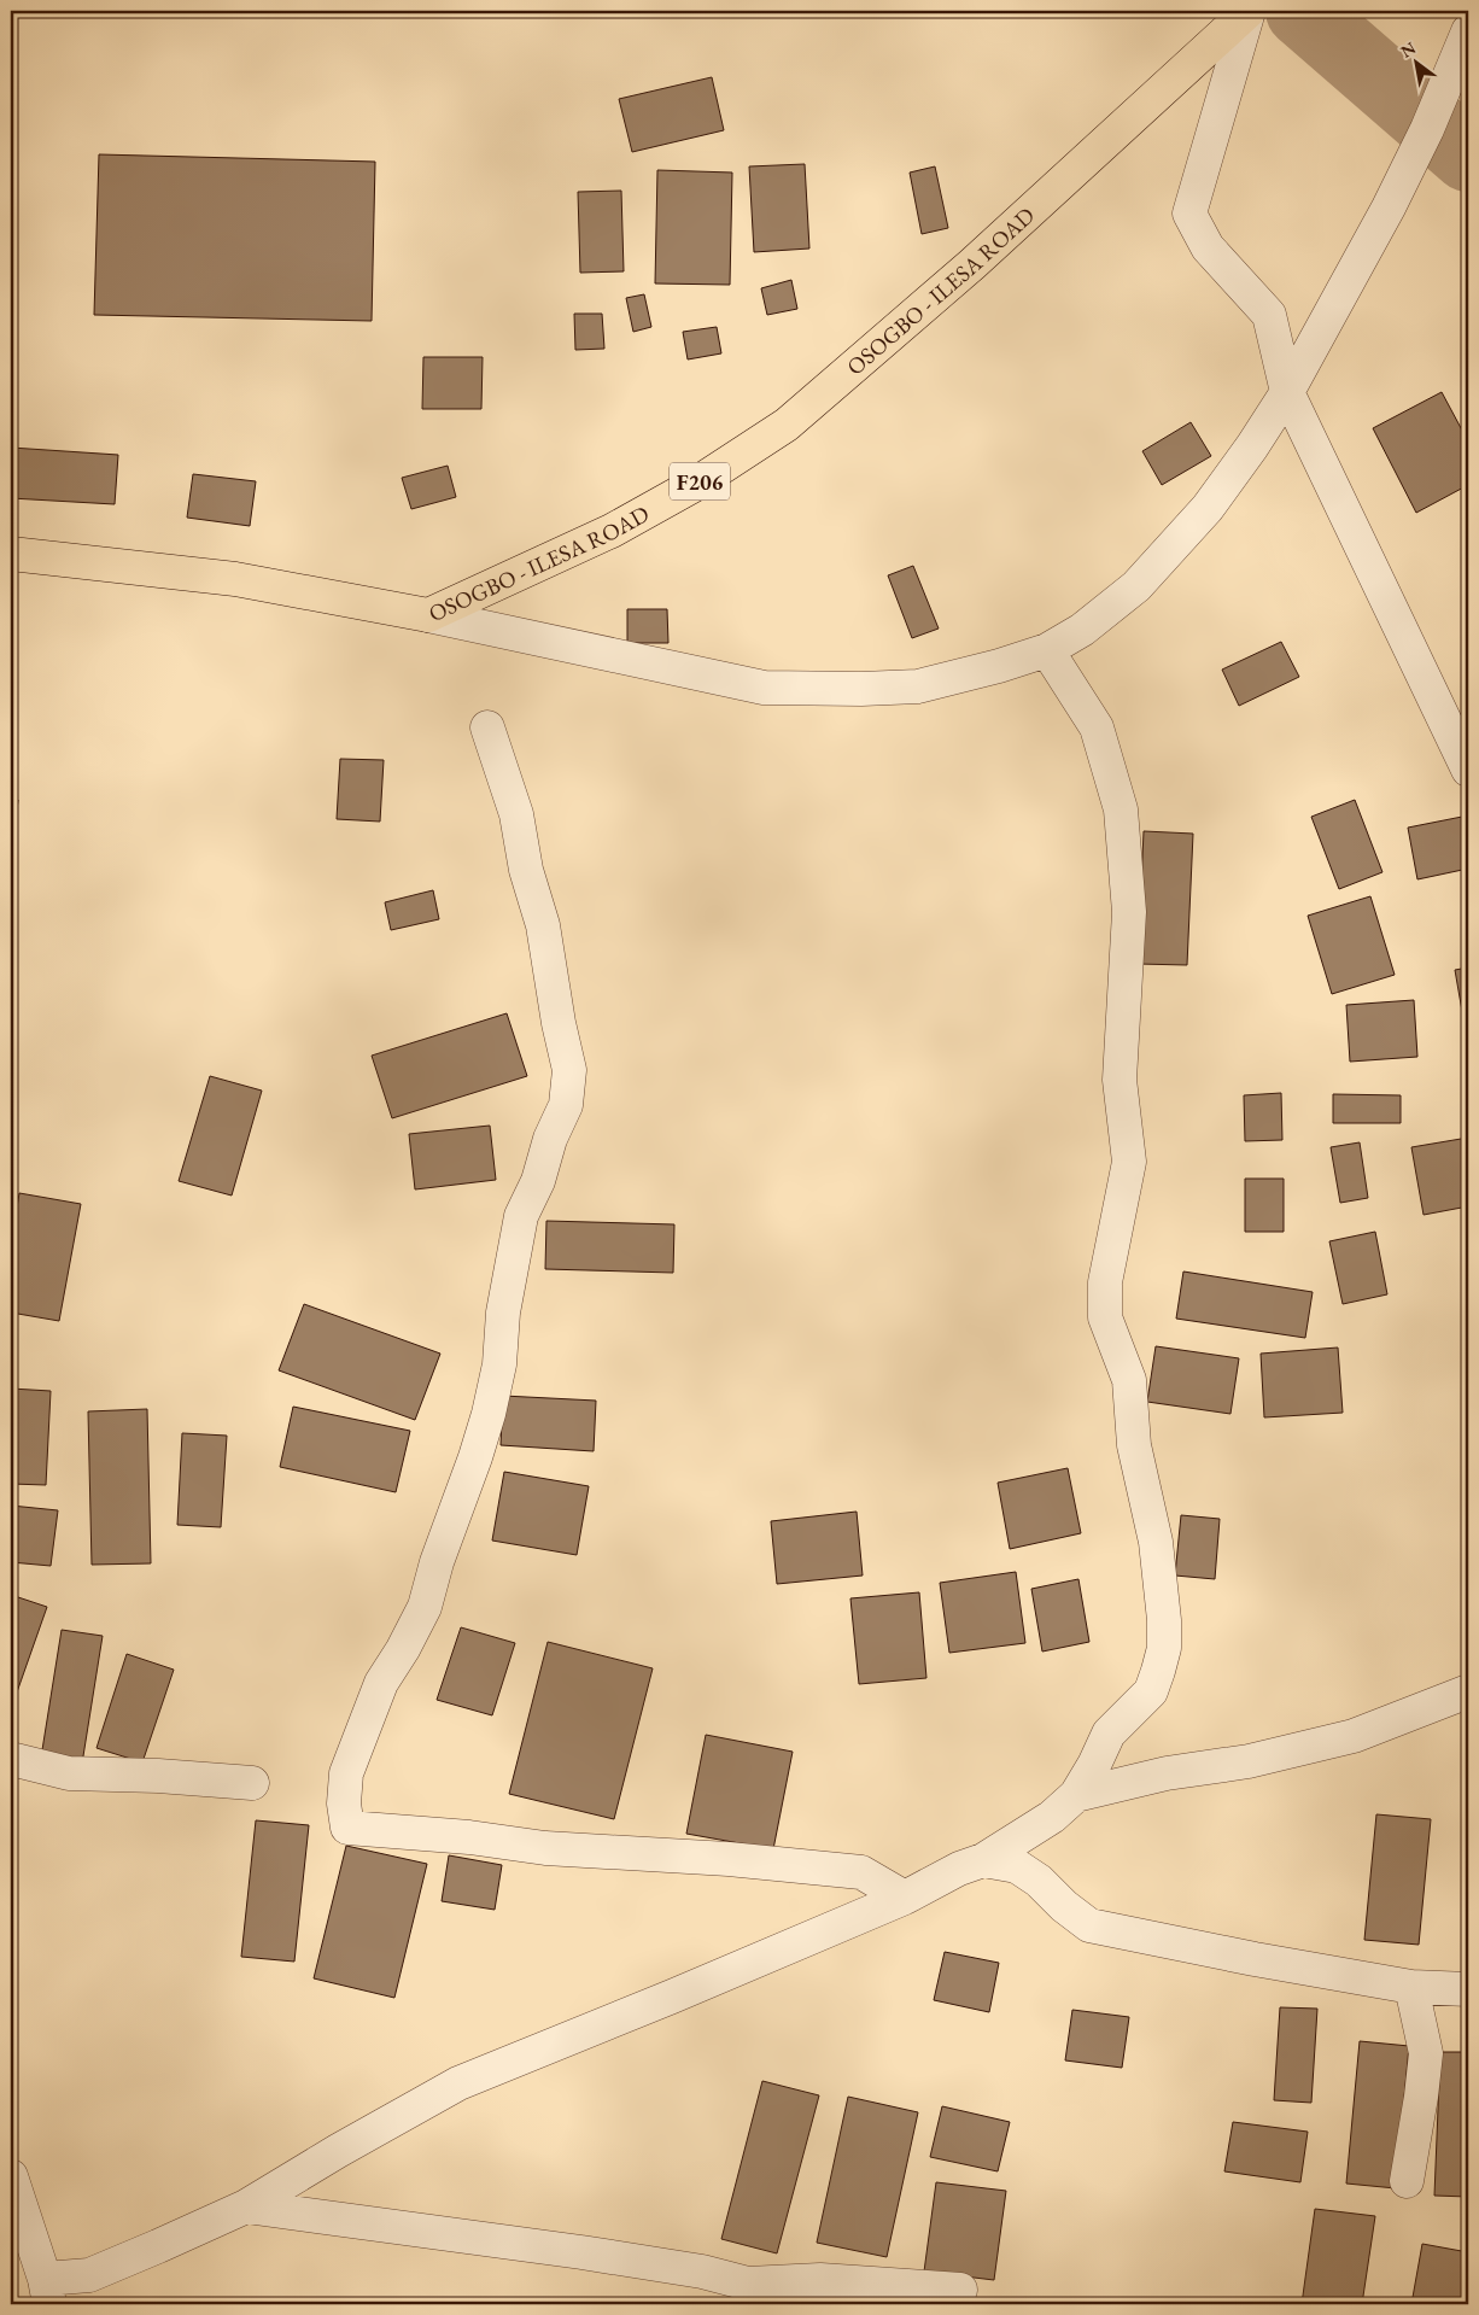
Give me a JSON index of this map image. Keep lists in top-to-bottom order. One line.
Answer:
{"streets":{"main road":["OSOGBO - ILESA ROAD","F206"]},"north":"top left"}
